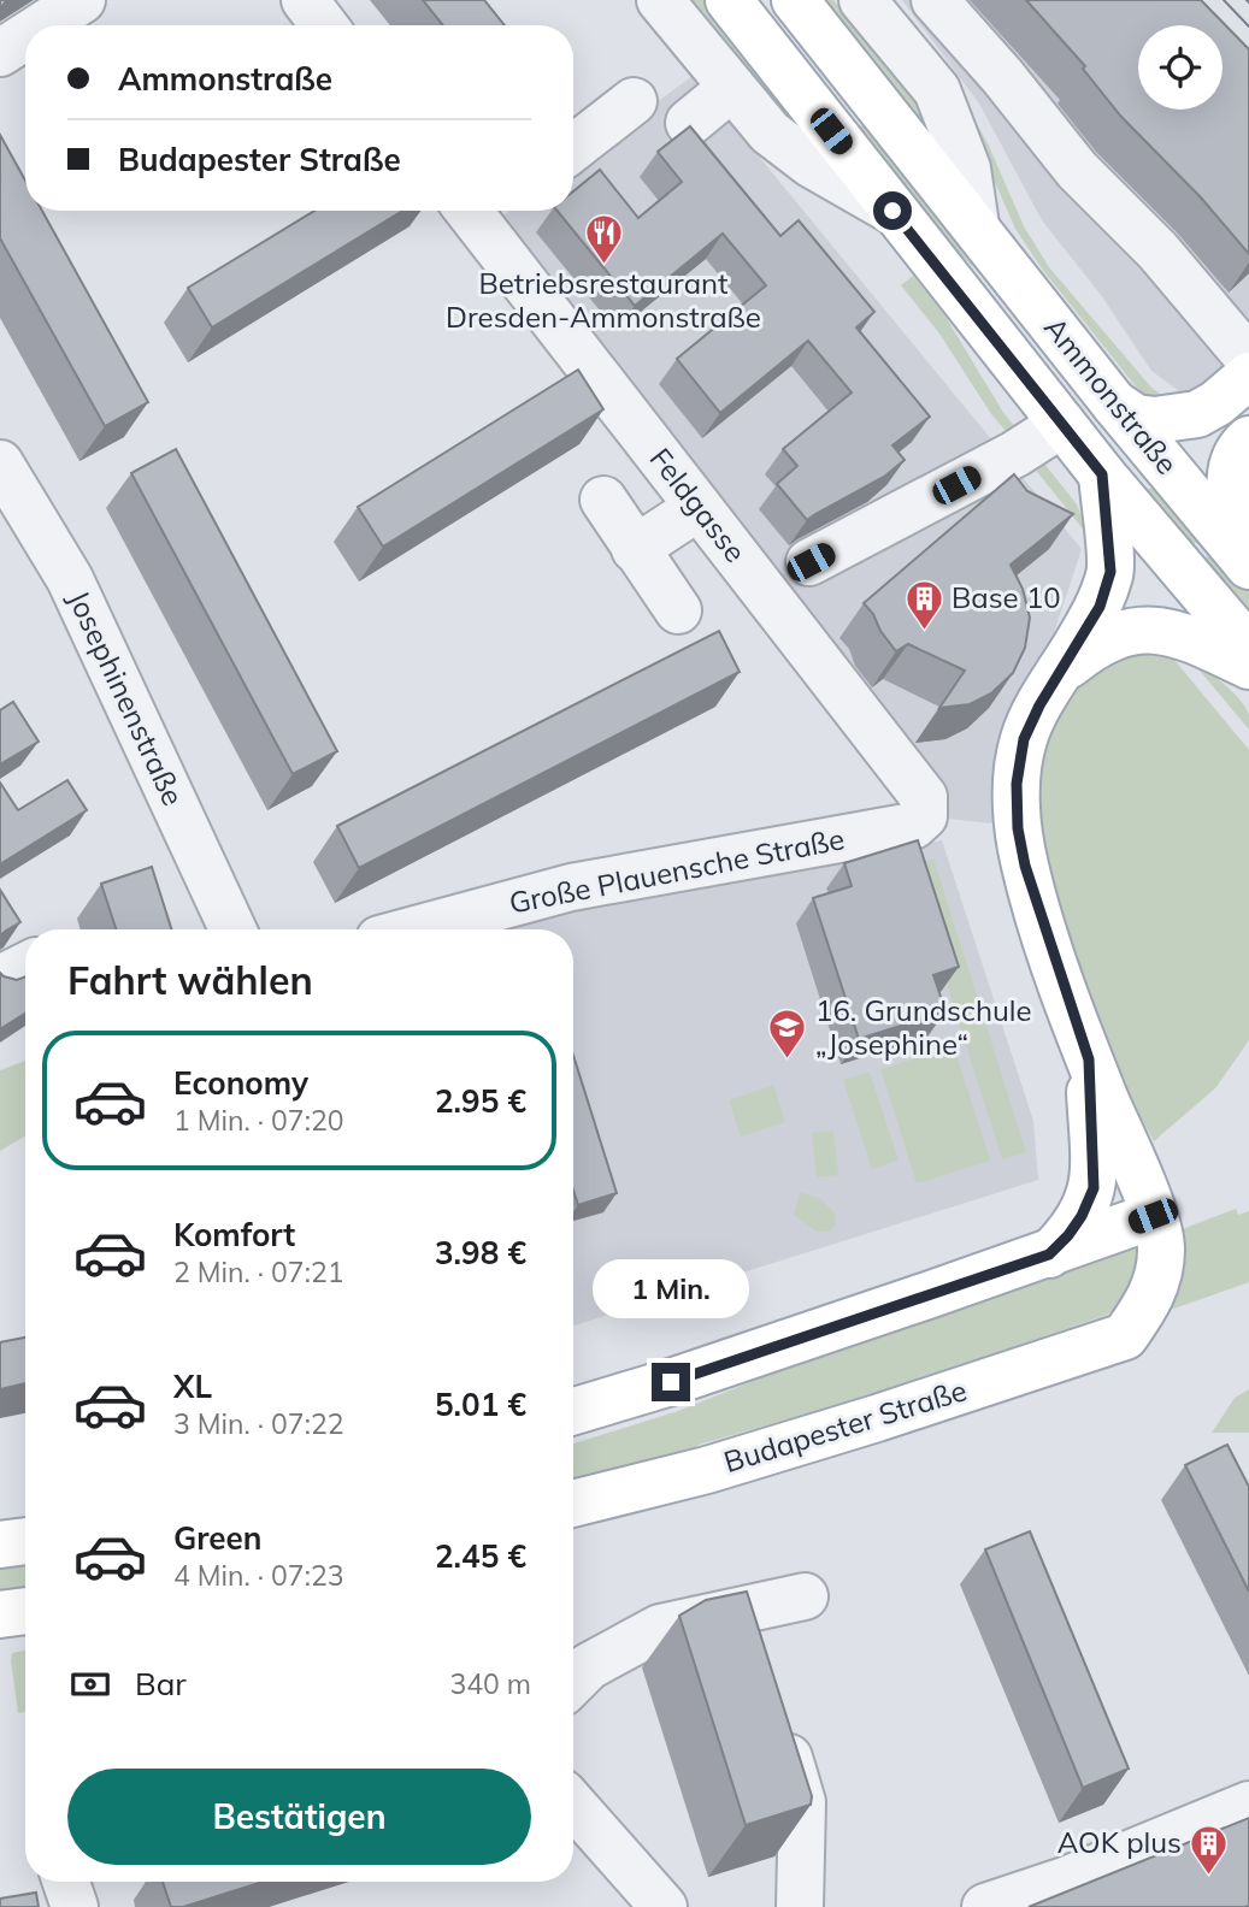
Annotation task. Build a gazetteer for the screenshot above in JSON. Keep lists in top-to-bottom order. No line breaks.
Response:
{"streets":{"main road":["Ammonstraße","Budapester Straße"],"street":["Feldgasse","Josephinenstraße","Große Plauensche Straße"]},"crossings":[["Feldgasse","Große Plauensche Straße"]],"places":{"restaurant":["Betriebsrestaurant Dresden-Ammonstraße"],"building":["Base 10","AOK plus"],"school or university":["16. Grundschule „Josephine“"]},"page":{"banner":["Ammonstraße","Budapester Straße"],"heading":"Fahrt wählen","list":[{"name":"Economy","note":"1 Min. · 07:20","value":"2.95 €"},{"name":"Komfort","note":"2 Min. · 07:21","value":"3.98 €"},{"name":"XL","note":"3 Min. · 07:22","value":"5.01 €"},{"name":"Green","note":"4 Min. · 07:23","value":"2.45 €"}],"bubble":"1 Min.","pay":["Bar","340 m"],"buttons":"Bestätigen"}}
